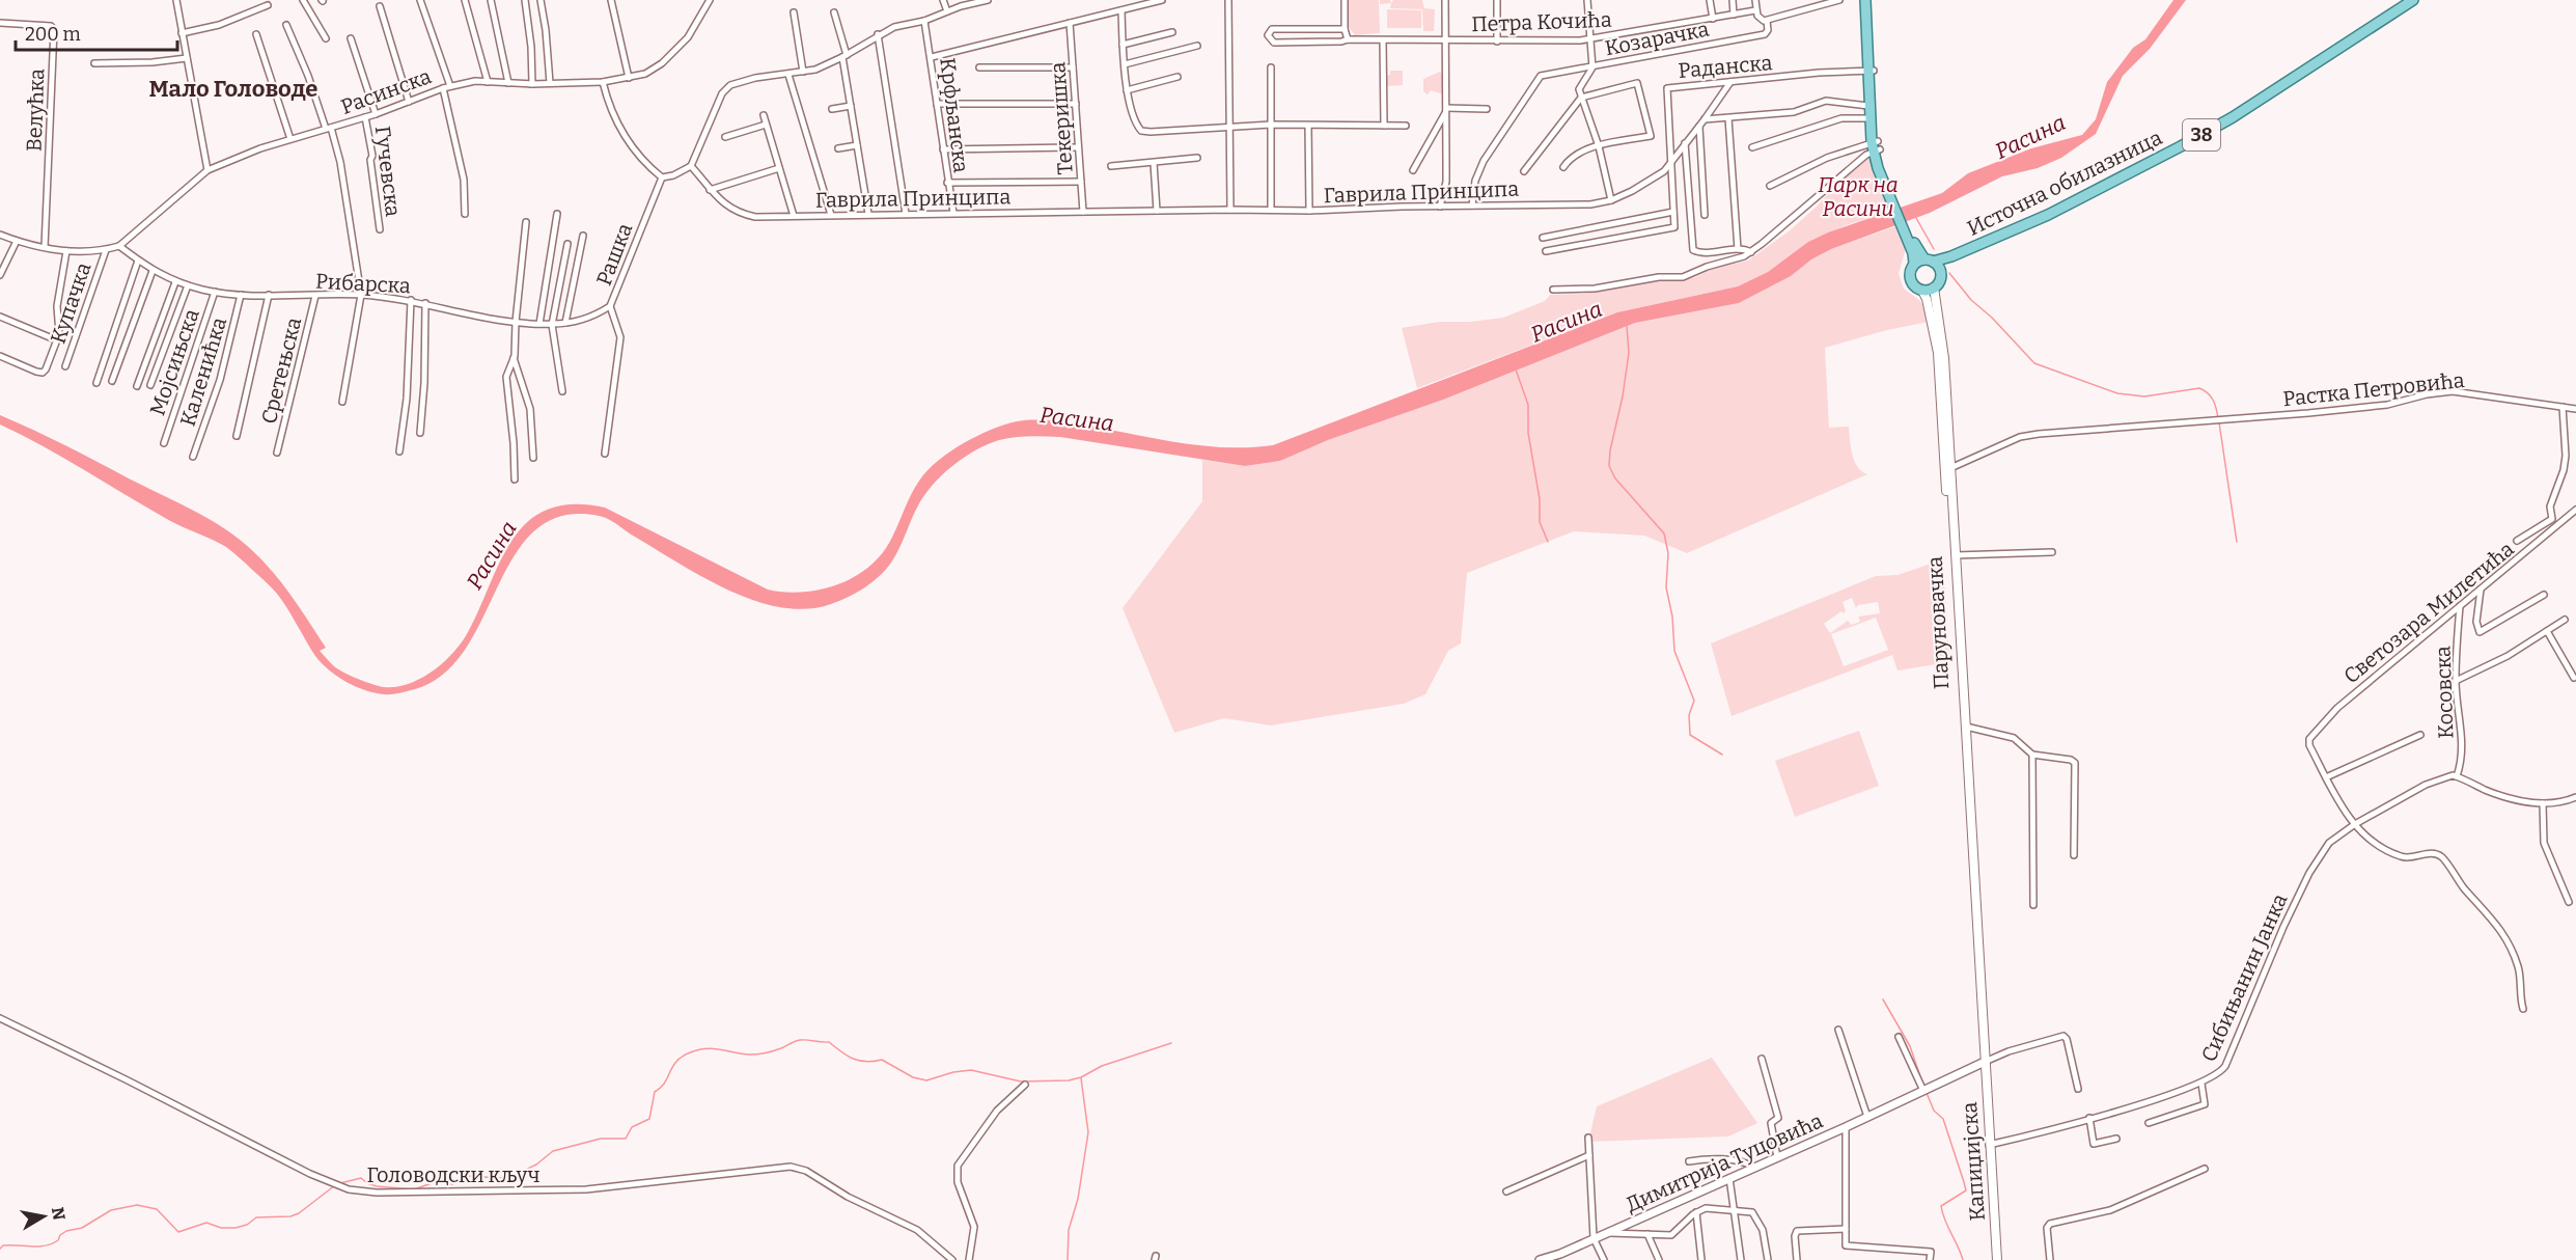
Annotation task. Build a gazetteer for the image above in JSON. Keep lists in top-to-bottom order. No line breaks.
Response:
{"streets":{"main road":["38","Источна обилазница","Паруновачка","Капиџијска"],"street":["Петра Кочића","Козарачка","Раданска","Расинска","Велућка","Крфљанска","Текеришка","Гучевска","Гаврила Принципа","Рашка","Рибарска","Купачка","Мојсињска","Сретењска","Каленићка","Растка Петровића","Светозара Милетића","Косовска","Сибињанин Јанка","Димитрија Туцовића","Головодски кључ"]},"crossings":[["Козарачка","Гаврила Принципа"],["Раданска","Гаврила Принципа"],["Расинска","Велућка"],["Расинска","Гучевска"],["Расинска","Рибарска"],["Расинска","Купачка"],["Крфљанска","Гаврила Принципа"],["Текеришка","Гаврила Принципа"],["38","Источна обилазница"],["38","Паруновачка"],["Источна обилазница","Паруновачка"],["Рашка","Рибарска"],["Рибарска","Мојсињска"],["Рибарска","Сретењска"],["Рибарска","Каленићка"],["Растка Петровића","Паруновачка"],["Светозара Милетића","Косовска"],["Паруновачка","Капиџијска"],["Паруновачка","Димитрија Туцовића"],["Косовска","Сибињанин Јанка"],["Сибињанин Јанка","Капиџијска"],["Капиџијска","Димитрија Туцовића"]],"districts":["Мало Головоде"],"water":["Расина"],"parks":["Парк на Расини"],"scale_bar":"200 m","north":"right"}
